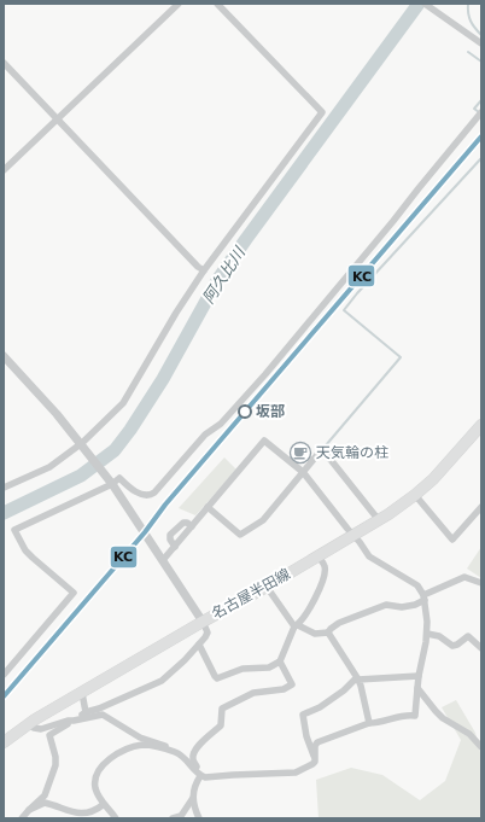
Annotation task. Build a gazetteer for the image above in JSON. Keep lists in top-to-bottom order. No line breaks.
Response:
{"streets":{"main road":["名古屋半田線"]},"water":["阿久比川"],"places":{"other":["坂部"],"cafe":["天気輪の柱"]},"lines":["transit line KC"]}
